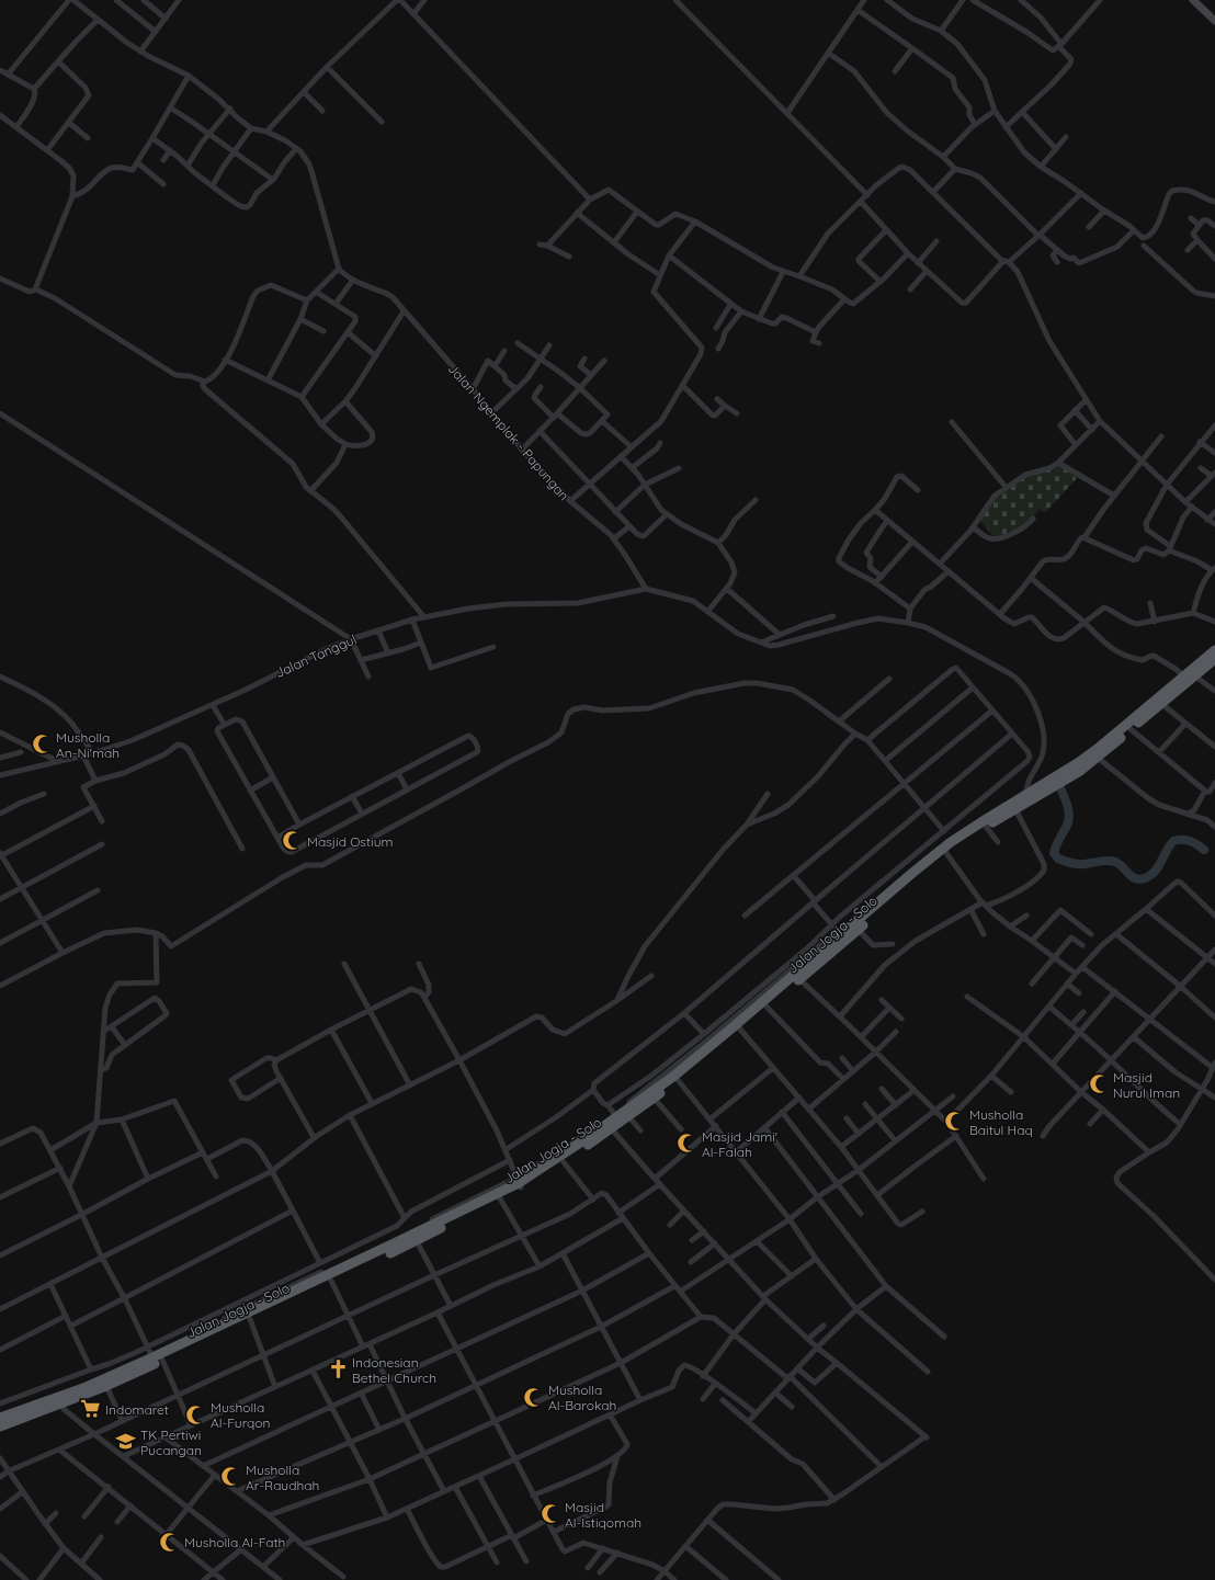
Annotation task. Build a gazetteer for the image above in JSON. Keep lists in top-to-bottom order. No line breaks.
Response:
{"streets":{"highway":["Jalan Jogja - Solo"],"street":["Jalan Ngemplak - Papungan","Jalan Tanggul"]},"crossings":[["Jalan Ngemplak - Papungan","Jalan Tanggul"]],"places":{"mosque":["Musholla An-Ni'mah","Masjid Ostium","Masjid Nurul Iman","Musholla Baitul Haq","Masjid Jami' Al-Falah","Musholla Al-Barokah","Musholla Al-Furqon","Musholla Ar-Raudhah","Masjid Al-Istiqomah","Musholla Al-Fath"],"church":["Indonesian Bethel Church"],"supermarket":["Indomaret"],"school or university":["TK Pertiwi Pucangan"]}}
